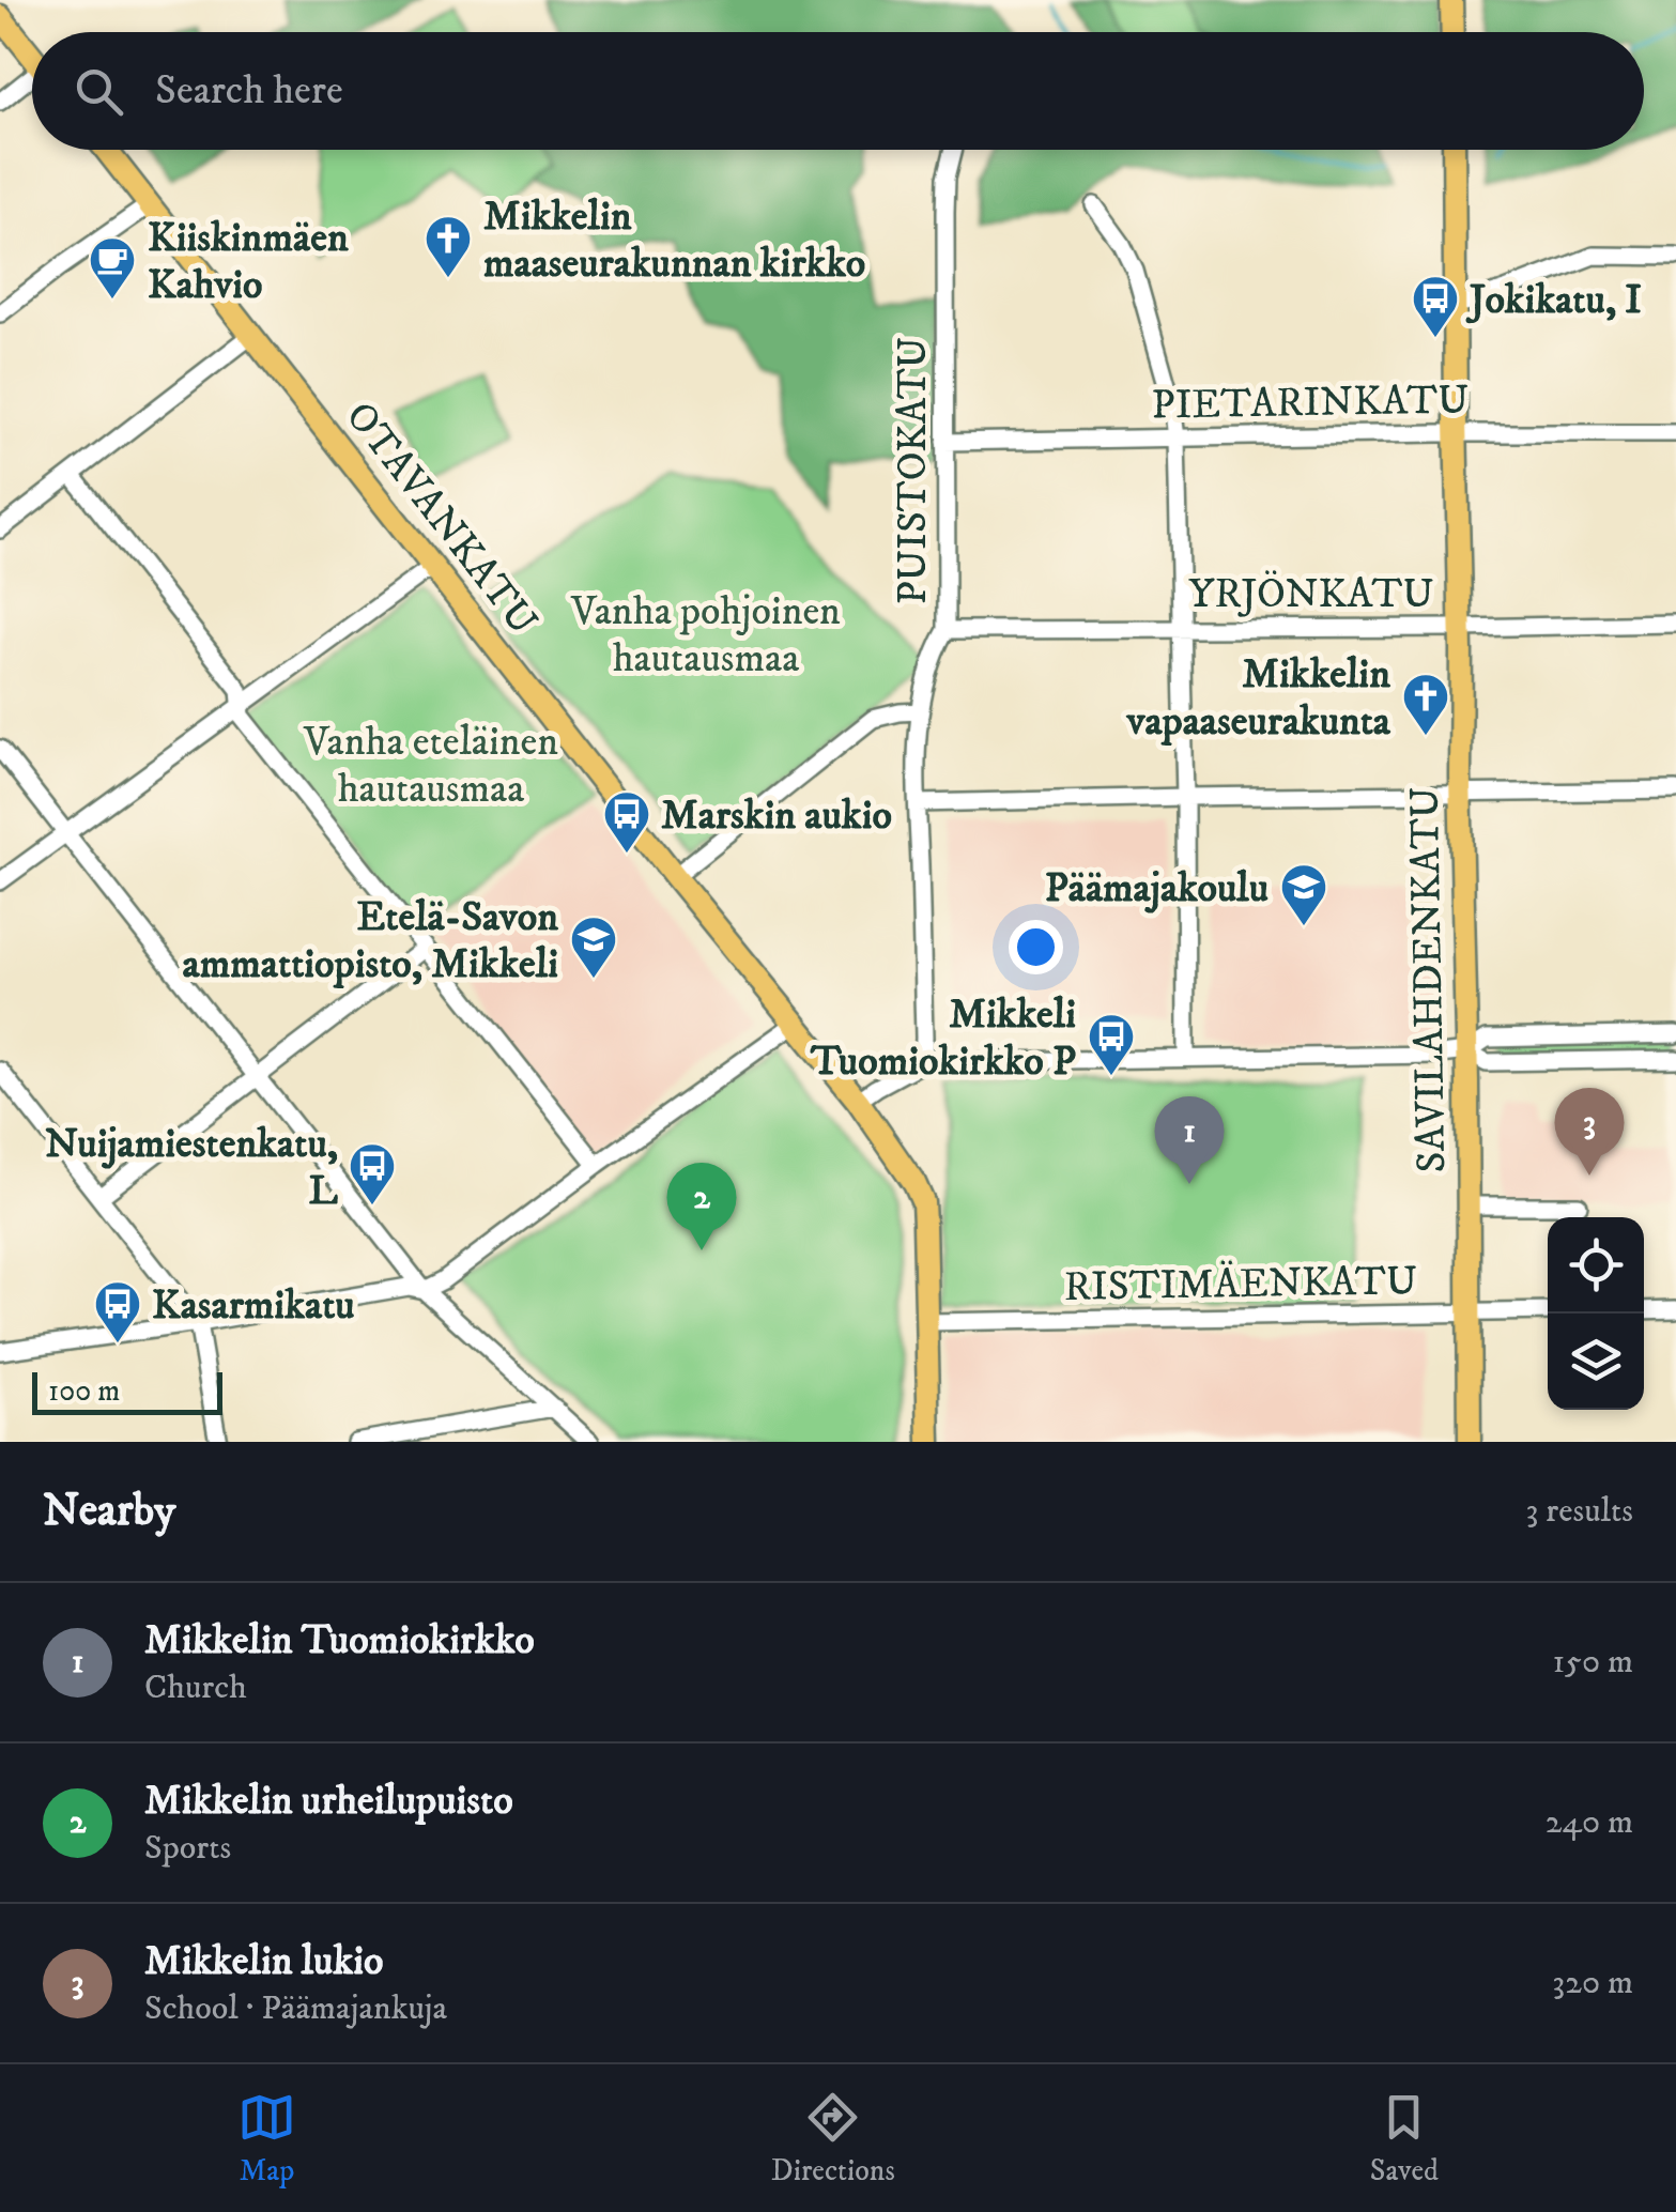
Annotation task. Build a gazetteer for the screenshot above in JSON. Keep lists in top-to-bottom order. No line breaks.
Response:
{"streets":{"main road":["OTAVANKATU","SAVILAHDENKATU"],"street":["PIETARINKATU","PUISTOKATU","YRJÖNKATU","RISTIMÄENKATU"]},"crossings":[["PIETARINKATU","PUISTOKATU"],["PIETARINKATU","SAVILAHDENKATU"],["PUISTOKATU","YRJÖNKATU"],["OTAVANKATU","RISTIMÄENKATU"],["YRJÖNKATU","SAVILAHDENKATU"],["SAVILAHDENKATU","RISTIMÄENKATU"]],"parks":["Vanha pohjoinen hautausmaa","Vanha eteläinen hautausmaa"],"places":{"church":["Mikkelin maaseurakunnan kirkko","Mikkelin vapaaseurakunta"],"cafe":["Kiiskinmäen Kahvio"],"bus stop":["Jokikatu, I","Marskin aukio","Mikkeli Tuomiokirkko P","Nuijamiestenkatu, L","Kasarmikatu"],"school or university":["Päämajakoulu","Etelä-Savon ammattiopisto, Mikkeli"]},"scale_bar":"100 m","page":{"search":"Search here","pins":["3","1","2"],"scale":"100 m","heading":["Nearby","3 results"],"list":[{"mark":"1","name":"Mikkelin Tuomiokirkko","note":"Church","value":"150 m"},{"mark":"2","name":"Mikkelin urheilupuisto","note":"Sports","value":"240 m"},{"mark":"3","name":"Mikkelin lukio","note":"School · Päämajankuja","value":"320 m"}],"nav":["Map","Directions","Saved"]}}
